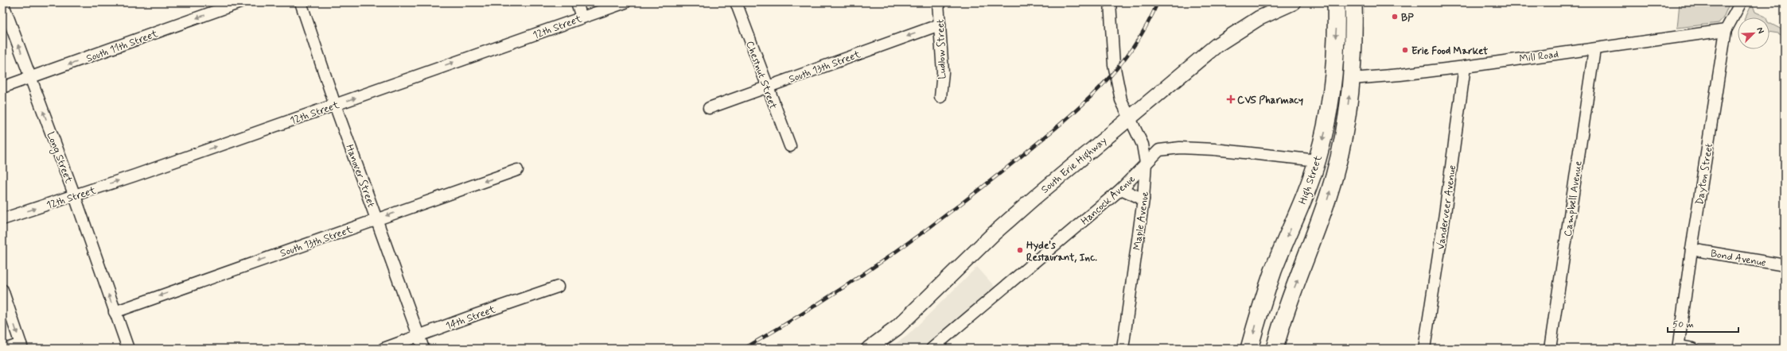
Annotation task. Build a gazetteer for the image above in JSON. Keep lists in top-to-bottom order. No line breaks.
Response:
{"streets":{"highway":["High Street"],"main road":["South Erie Highway"],"street":["12th Street","South 11th Street","Ludlow Street","Mill Road","South 13th Street","Chestnut Street","Long Street","Dayton Street","Hanover Street","Campbell Avenue","Hancock Avenue","Vanderveer Avenue","Maple Avenue","Bond Avenue","14th Street"]},"crossings":[["12th Street","Long Street"],["12th Street","Hanover Street"],["South 11th Street","Long Street"],["Ludlow Street","South 13th Street"],["Mill Road","Dayton Street"],["Mill Road","High Street"],["Mill Road","Campbell Avenue"],["Mill Road","Vanderveer Avenue"],["South 13th Street","Chestnut Street"],["South 13th Street","Long Street"],["South 13th Street","Hanover Street"],["South Erie Highway","Maple Avenue"],["Dayton Street","Bond Avenue"],["Hanover Street","14th Street"],["High Street","Hancock Avenue"],["Hancock Avenue","Maple Avenue"]],"one_way":["12th Street","South 11th Street","South 13th Street","Long Street"],"places":{"other":["BP","Erie Food Market","Hyde's Restaurant, Inc."],"health":["CVS Pharmacy"]},"scale_bar":"50 m","north":"top right"}
